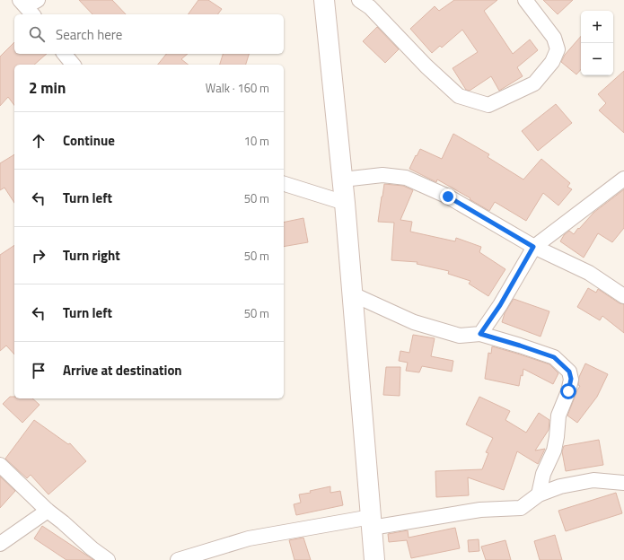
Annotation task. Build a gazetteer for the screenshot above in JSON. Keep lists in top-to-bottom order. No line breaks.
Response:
{"page":{"map_buttons":["+","−"],"search":"Search here","heading":["2 min","Walk · 160 m"],"list":[["Continue","10 m"],["Turn left","50 m"],["Turn right","50 m"],["Turn left","50 m"],"Arrive at destination"]}}
